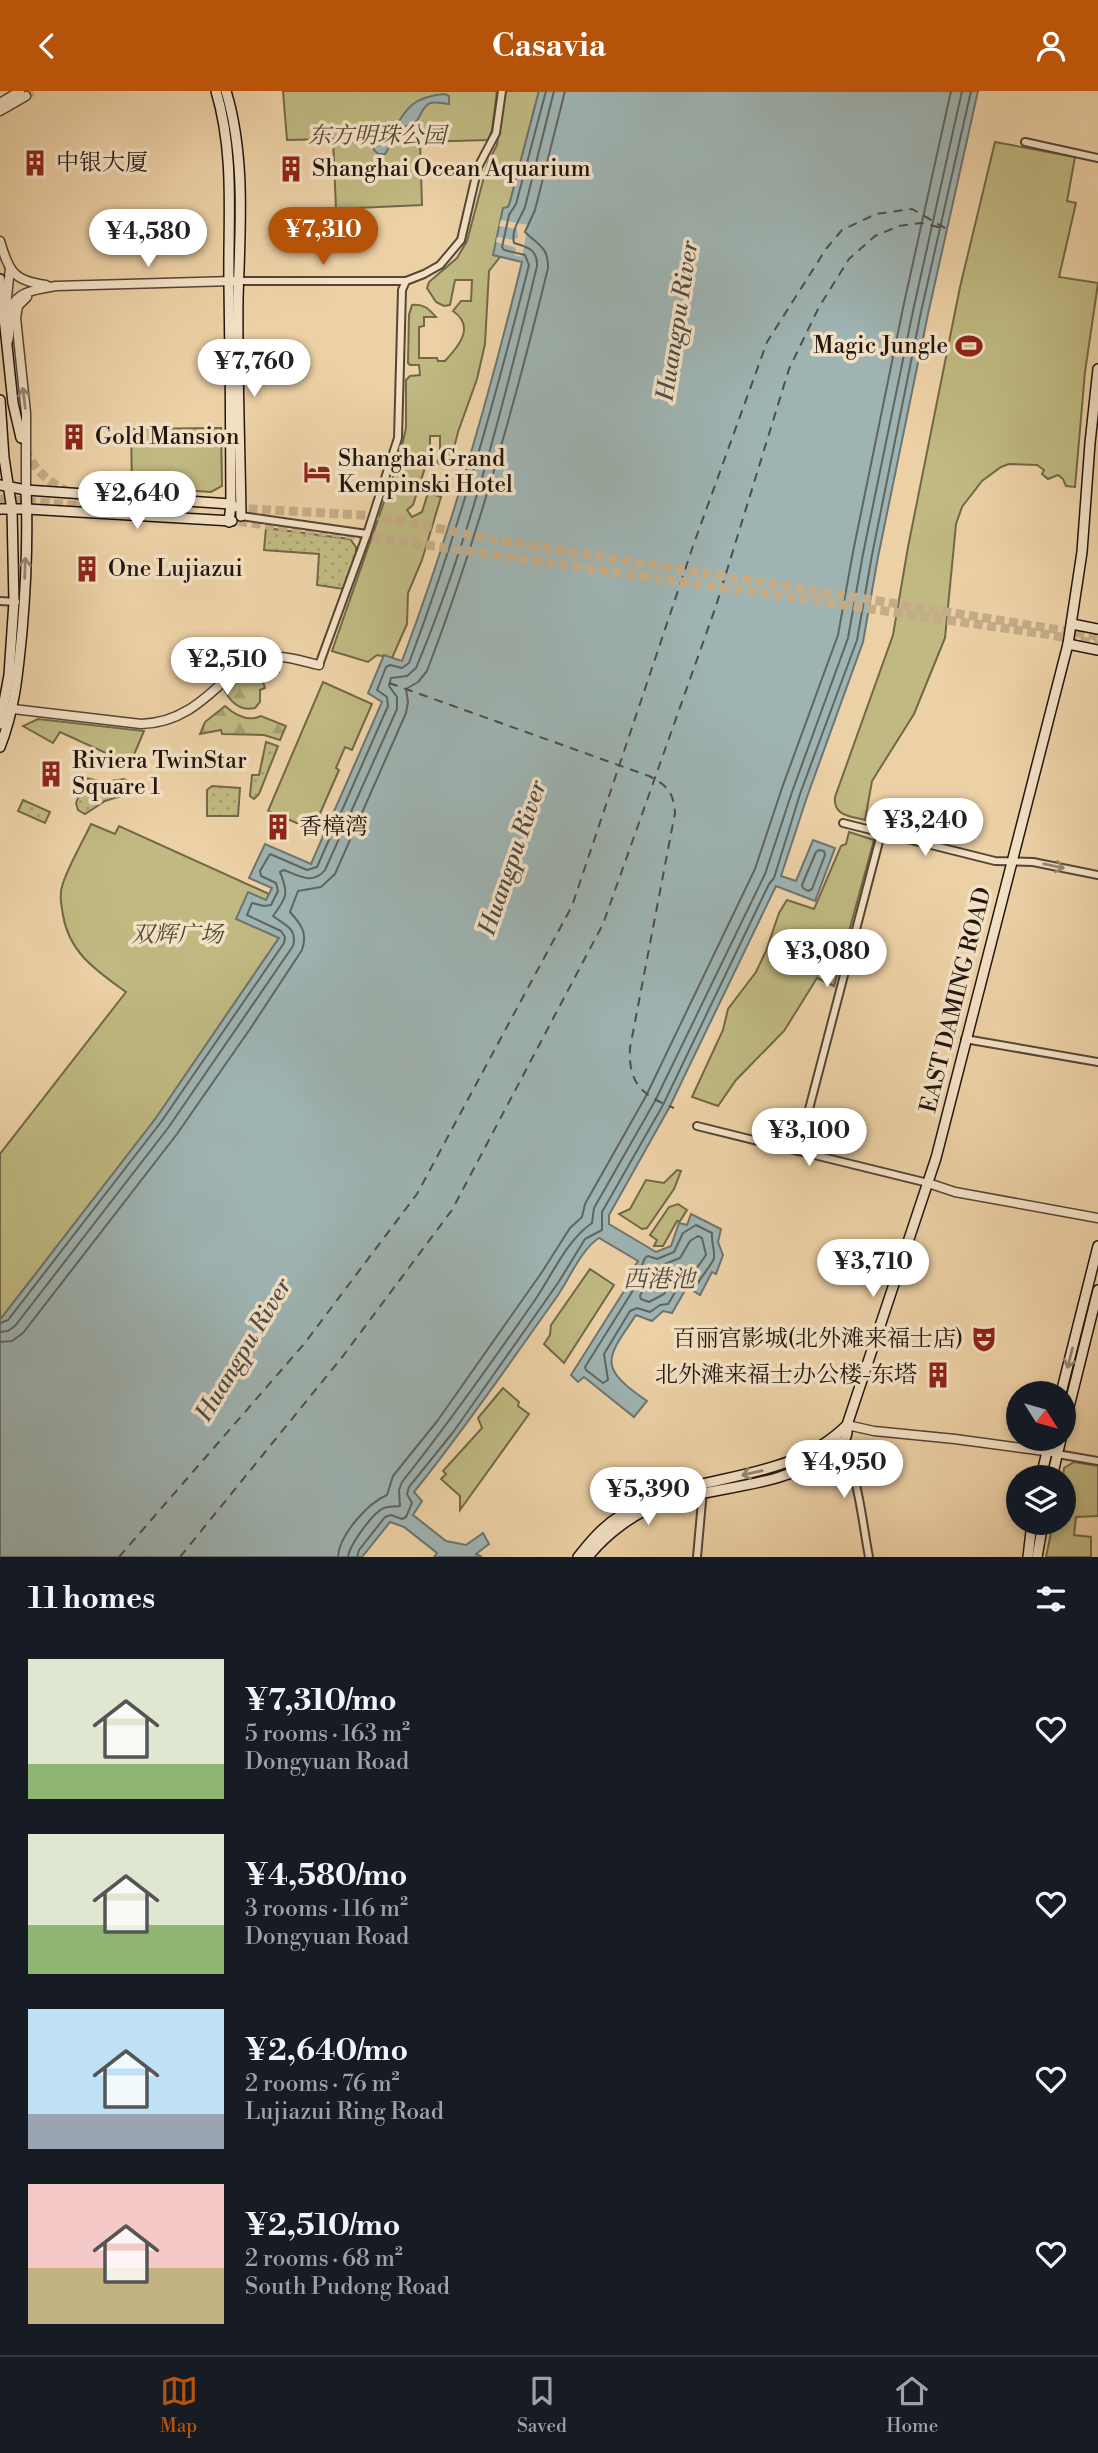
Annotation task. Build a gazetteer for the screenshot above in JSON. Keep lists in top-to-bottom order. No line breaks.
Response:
{"streets":{"main road":["EAST DAMING ROAD"]},"water":["Huangpu River","西港池"],"parks":["东方明珠公园","双辉广场"],"places":{"building":["中银大厦","Shanghai Ocean Aquarium","Gold Mansion","One Lujiazui","Riviera TwinStar Square 1","香樟湾","北外滩来福士办公楼-东塔"],"sports":["Magic Jungle"],"hotel":["Shanghai Grand Kempinski Hotel"],"theatre":["百丽宫影城(北外滩来福士店)"]},"north":"bottom right","page":{"header":"Casavia","price":["¥7,310","¥4,580","¥7,760","¥2,640","¥2,510","¥3,240","¥3,080","¥3,100","¥3,710","¥4,950","¥5,390"],"heading":"11 homes","list":[{"name":"¥7,310/mo","note":"5 rooms · 163 m² · Dongyuan Road"},{"name":"¥4,580/mo","note":"3 rooms · 116 m² · Dongyuan Road"},{"name":"¥2,640/mo","note":"2 rooms · 76 m² · Lujiazui Ring Road"},{"name":"¥2,510/mo","note":"2 rooms · 68 m² · South Pudong Road"}],"tabs":["Map","Saved","Home"]}}
